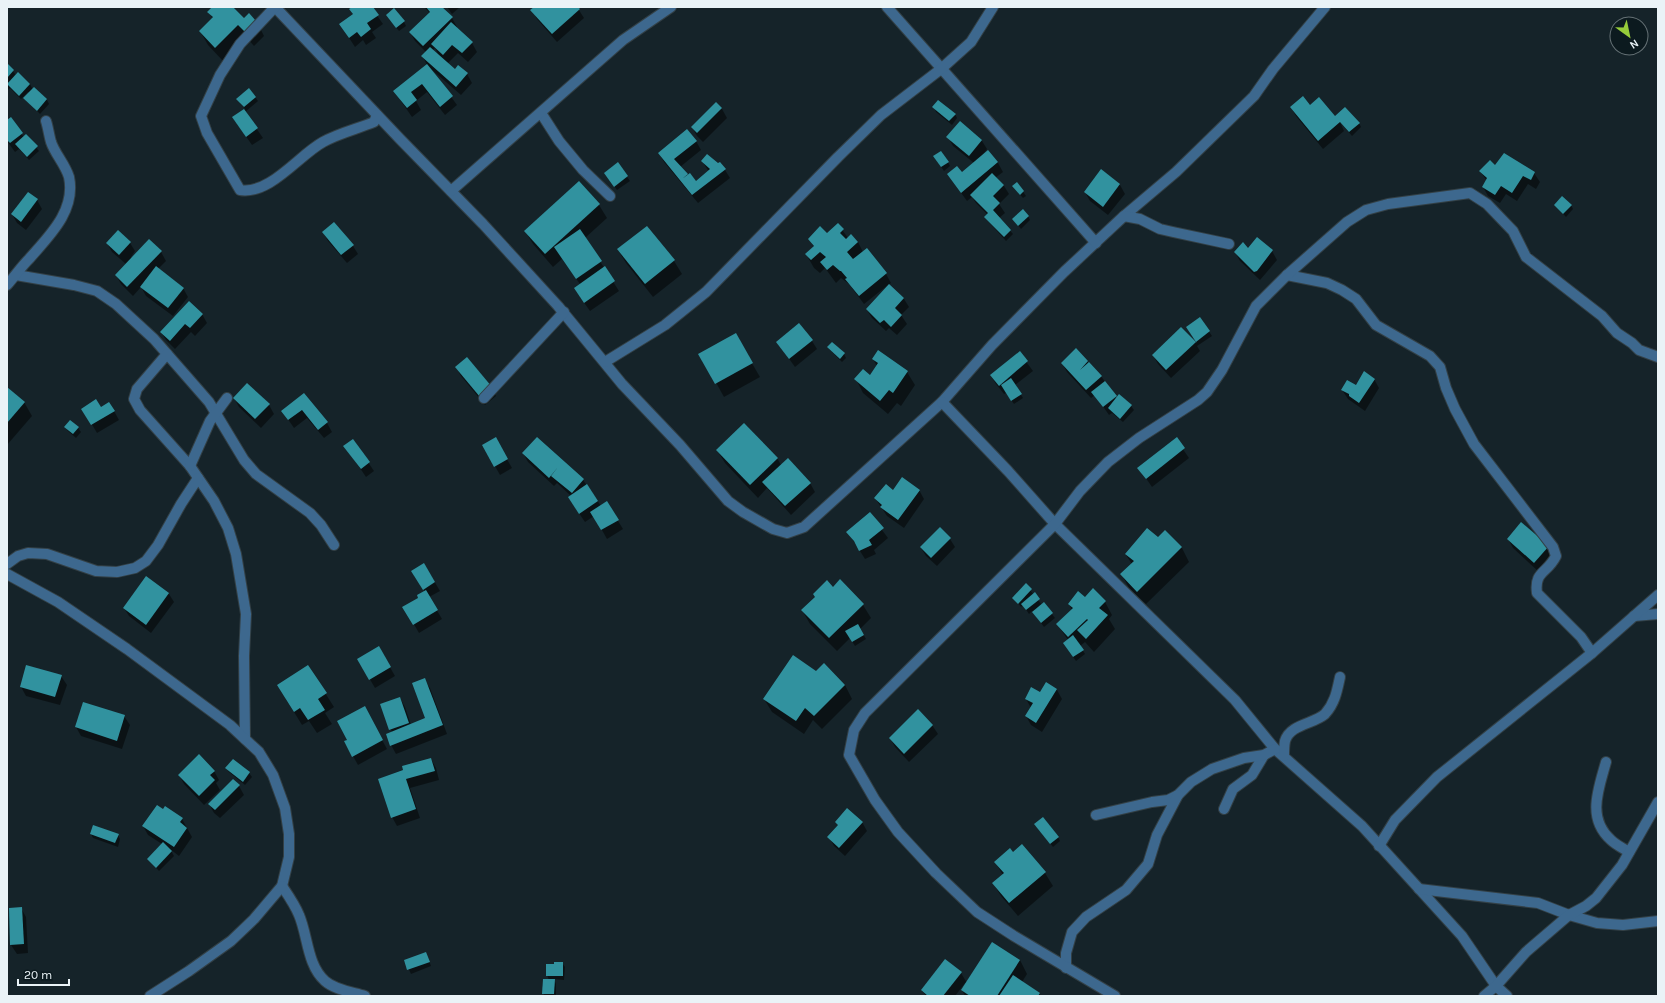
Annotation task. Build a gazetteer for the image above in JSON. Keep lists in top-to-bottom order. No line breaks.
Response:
{"scale_bar":"20 m","north":"bottom right"}
